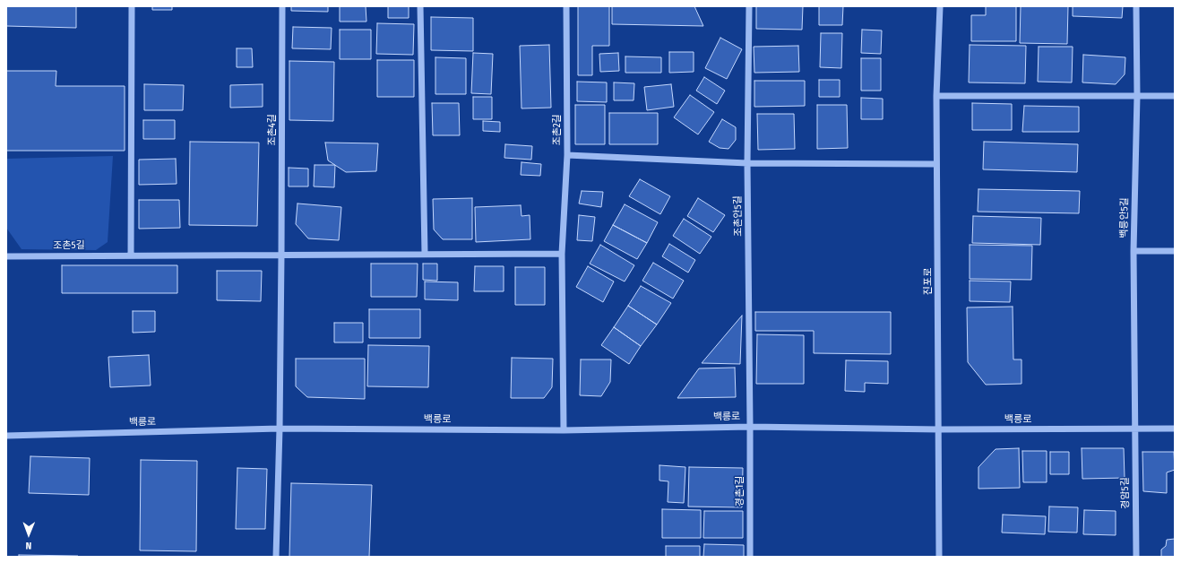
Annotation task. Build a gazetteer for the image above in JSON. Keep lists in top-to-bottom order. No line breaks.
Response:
{"streets":{"street":["조촌4길","조촌2길","조촌안5길","백릉안5길","조촌5길","진포로","백릉로","경촌1길","경암5길"]},"crossings":[["조촌4길","백릉로"],["조촌2길","백릉로"],["조촌안5길","백릉로"],["조촌안5길","경촌1길"],["백릉안5길","백릉로"],["백릉안5길","경암5길"],["진포로","백릉로"],["백릉로","경촌1길"],["백릉로","경암5길"]],"north":"bottom"}
